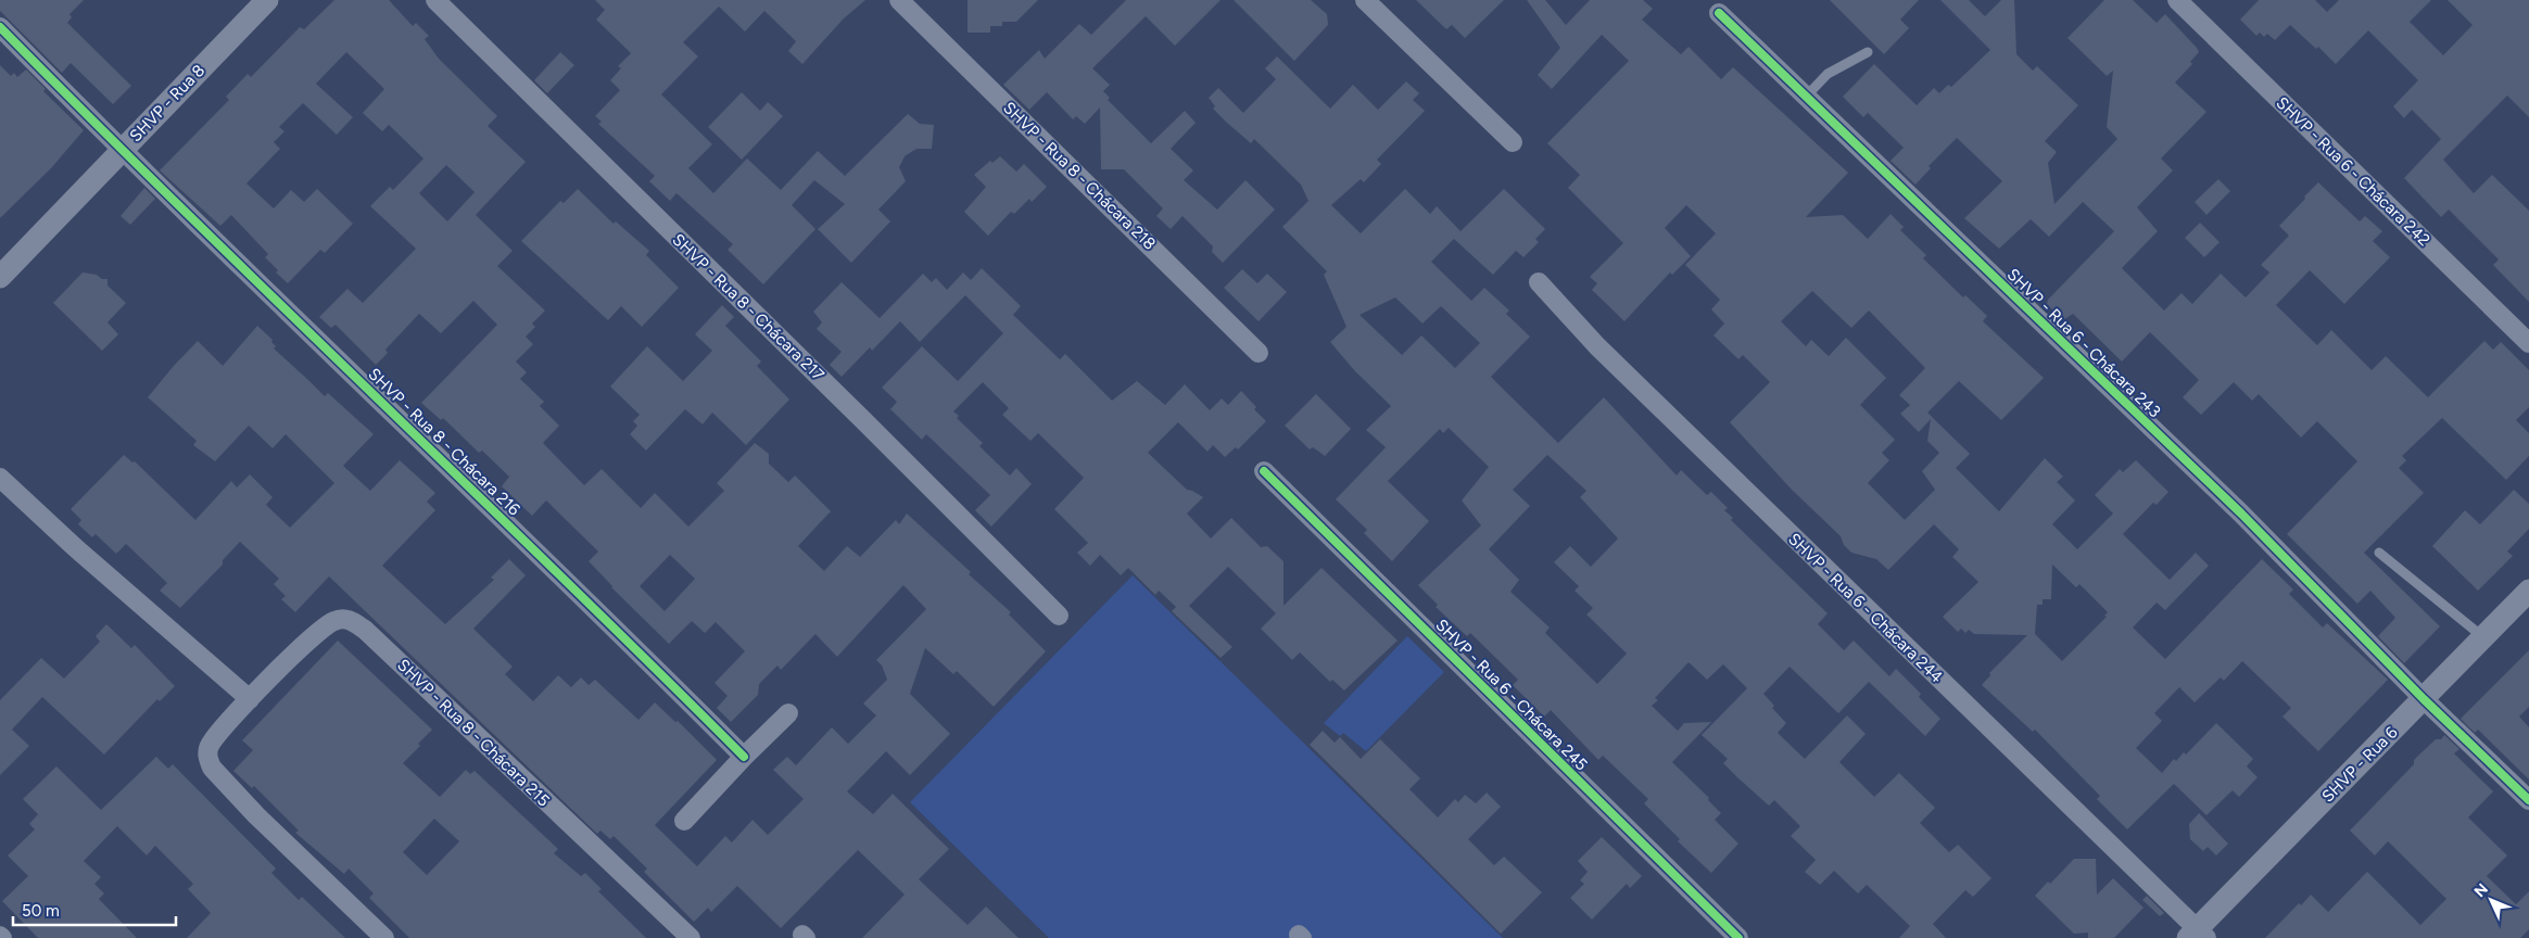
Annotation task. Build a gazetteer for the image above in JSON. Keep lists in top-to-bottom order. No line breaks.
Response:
{"streets":{"street":["SHVP - Rua 8","SHVP - Rua 6 - Chácara 242","SHVP - Rua 8 - Chácara 218","SHVP - Rua 8 - Chácara 217","SHVP - Rua 6 - Chácara 243","SHVP - Rua 8 - Chácara 216","SHVP - Rua 6 - Chácara 244","SHVP - Rua 6 - Chácara 245","SHVP - Rua 8 - Chácara 215","SHVP - Rua 6"]},"crossings":[["SHVP - Rua 8","SHVP - Rua 8 - Chácara 216"],["SHVP - Rua 6 - Chácara 243","SHVP - Rua 6"],["SHVP - Rua 6 - Chácara 244","SHVP - Rua 6"]],"scale_bar":"50 m","north":"top left"}
